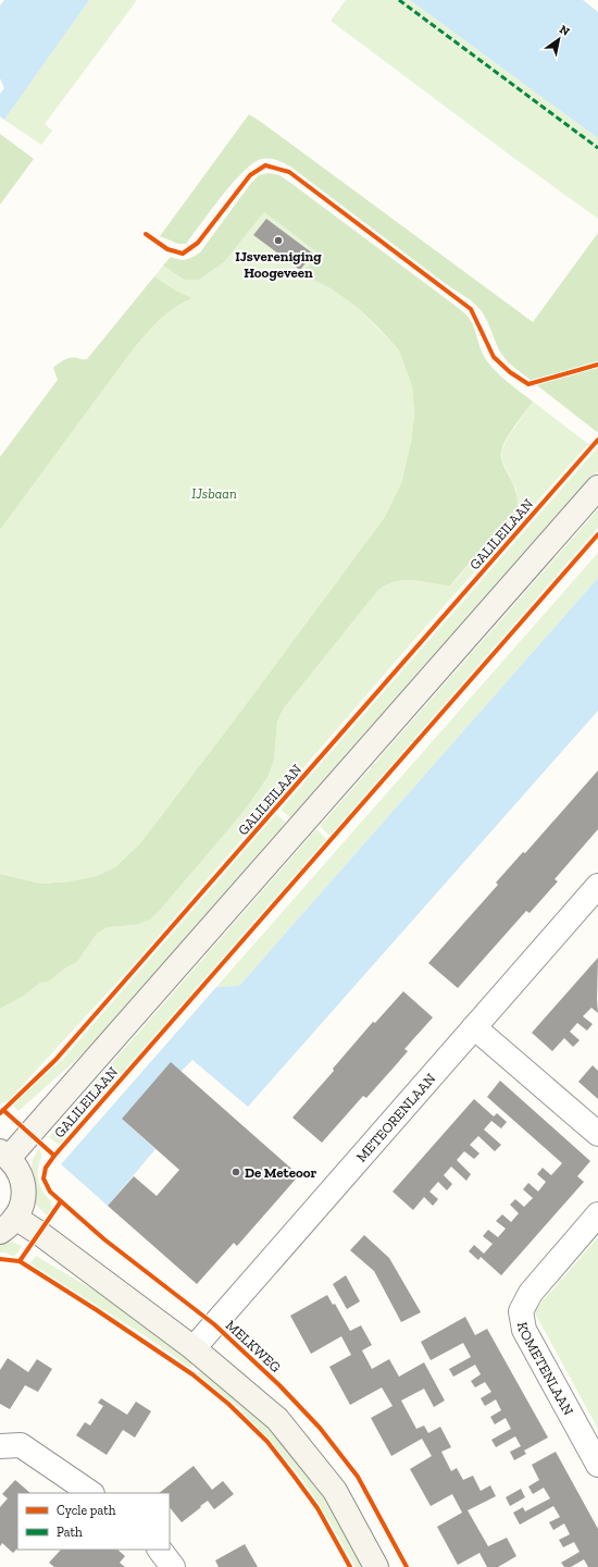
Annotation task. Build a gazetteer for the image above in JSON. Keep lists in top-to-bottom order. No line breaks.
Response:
{"streets":{"main road":["GALILEILAAN"],"street":["METEORENLAAN","KOMETENLAAN"],"cycle path":["MELKWEG"]},"parks":["IJsbaan"],"places":["IJsvereniging Hoogeveen","De Meteoor"],"legend":["Cycle path","Path"],"north":"top right"}
